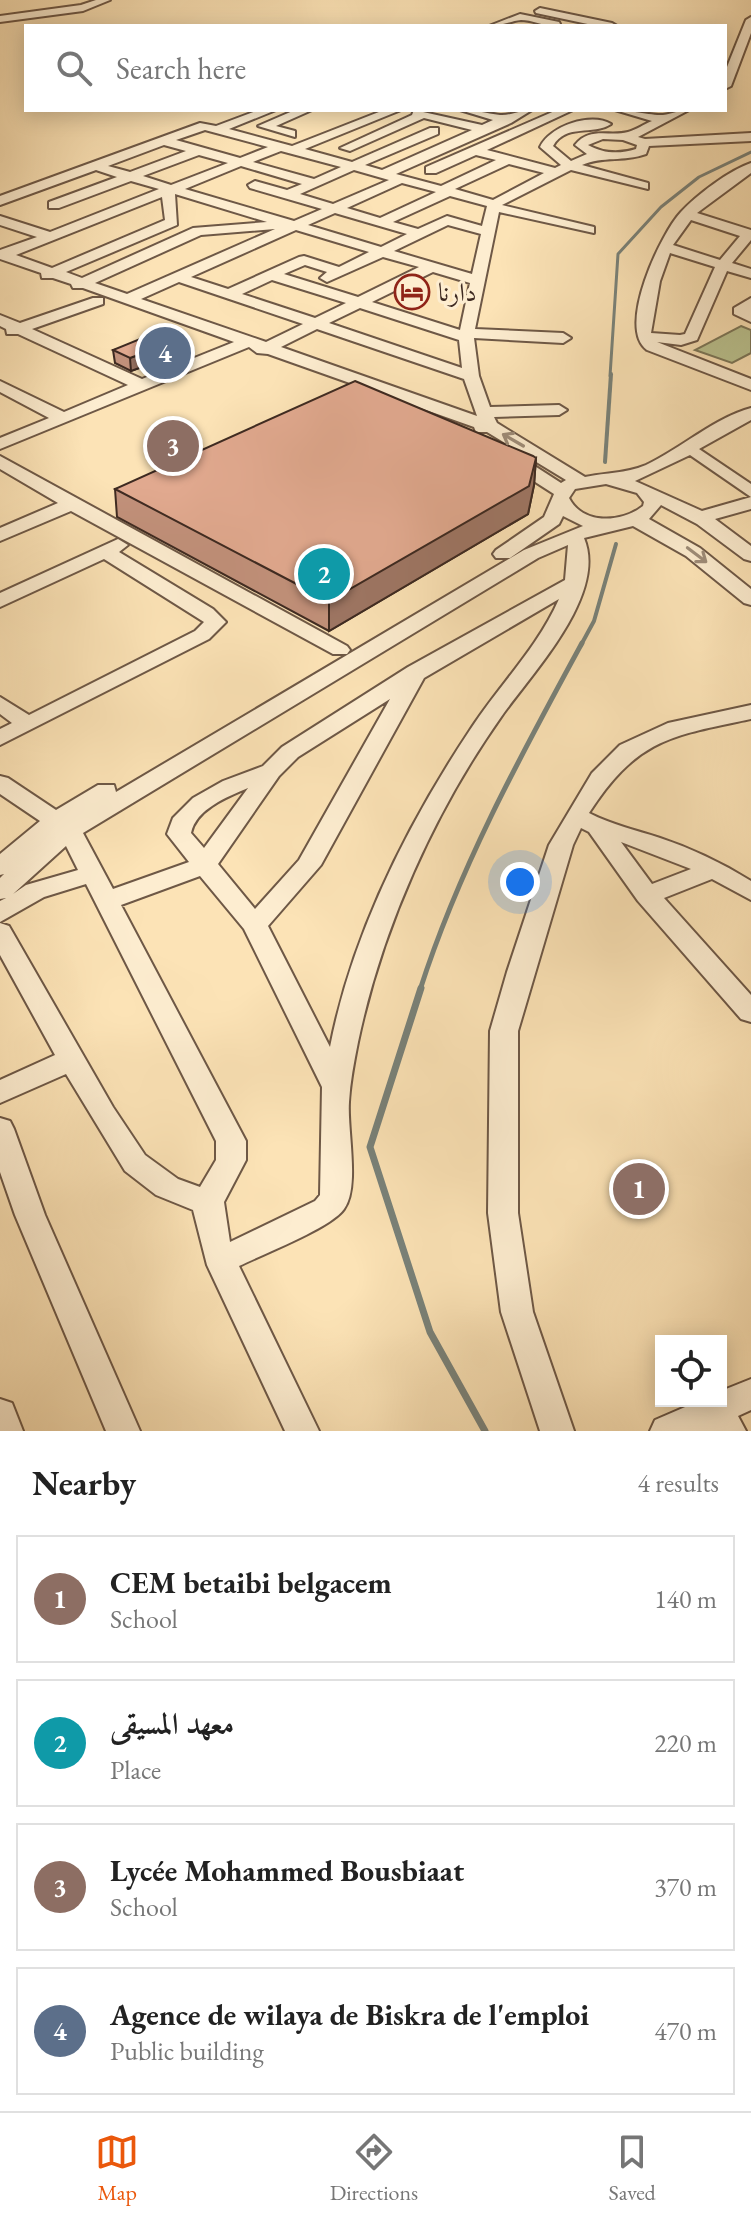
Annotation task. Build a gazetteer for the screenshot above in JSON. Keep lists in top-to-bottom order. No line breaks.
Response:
{"places":{"hotel":["دارنا"]},"page":{"search":"Search here","pins":["4","3","2","1"],"heading":["Nearby","4 results"],"list":[{"mark":"1","name":"CEM betaibi belgacem","note":"School","value":"140 m"},{"mark":"2","name":"معهد المسيقى","note":"Place","value":"220 m"},{"mark":"3","name":"Lycée Mohammed Bousbiaat","note":"School","value":"370 m"},{"mark":"4","name":"Agence de wilaya de Biskra de l'emploi","note":"Public building","value":"470 m"}],"nav":["Map","Directions","Saved"]}}
